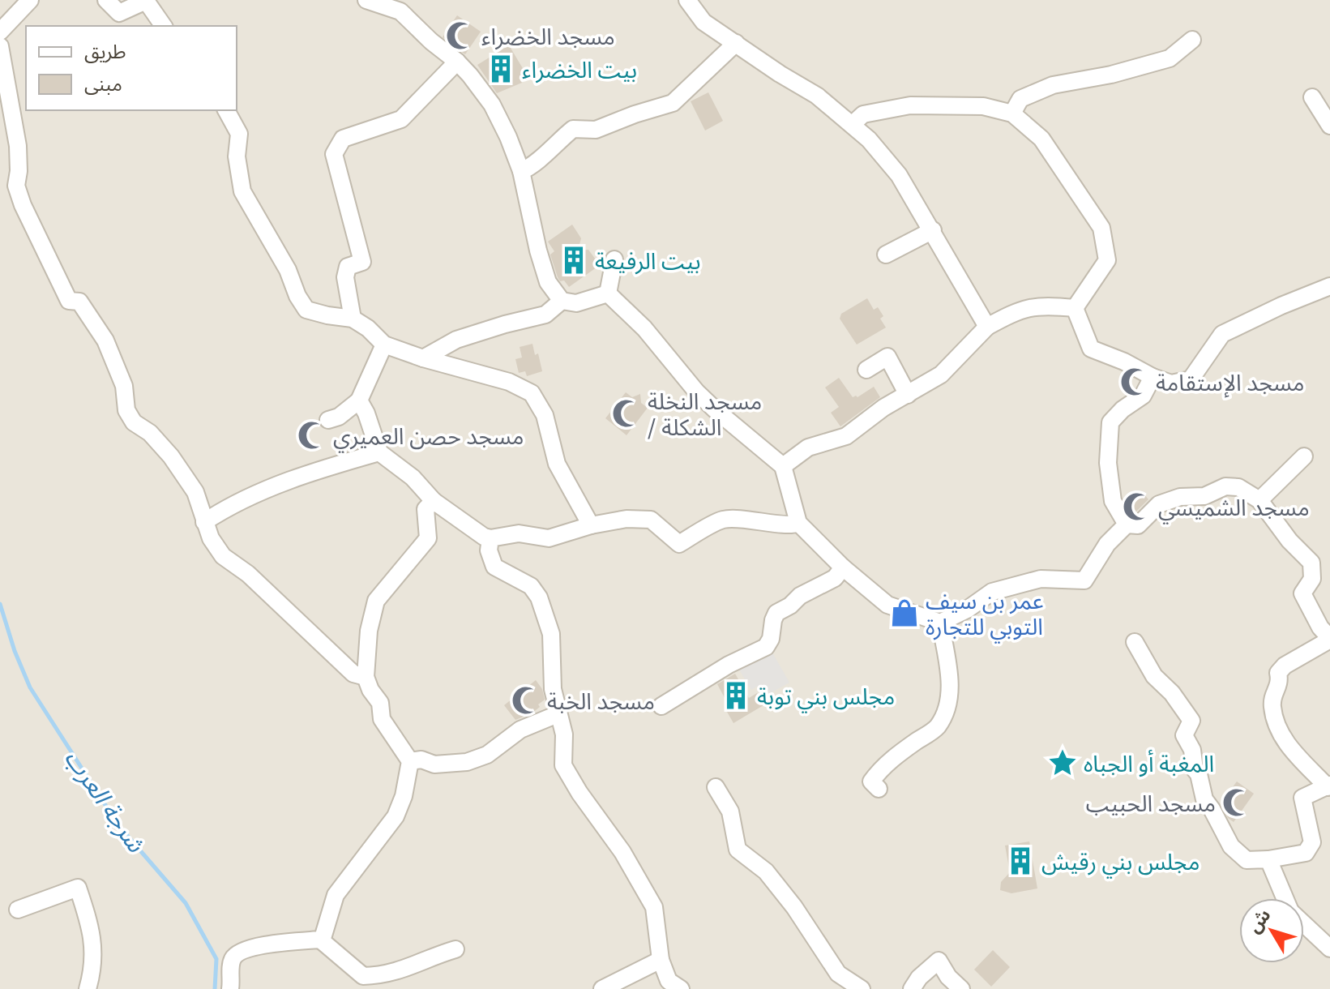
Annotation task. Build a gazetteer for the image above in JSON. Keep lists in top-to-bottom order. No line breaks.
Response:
{"water":["شرجة العرب"],"places":{"mosque":["مسجد الخضراء","مسجد الإستقامة","مسجد النخلة / الشكلة","مسجد حصن العميري","مسجد الشميسي","مسجد الخبة","مسجد الحبيب"],"building":["بيت الخضراء","بيت الرفيعة","مجلس بني توبة","مجلس بني رقيش"],"shop":["عمر بن سيف التوبي للتجارة"],"place":["المغبة أو الجباه"]},"legend":["طريق","مبنى"],"north":"top left"}
